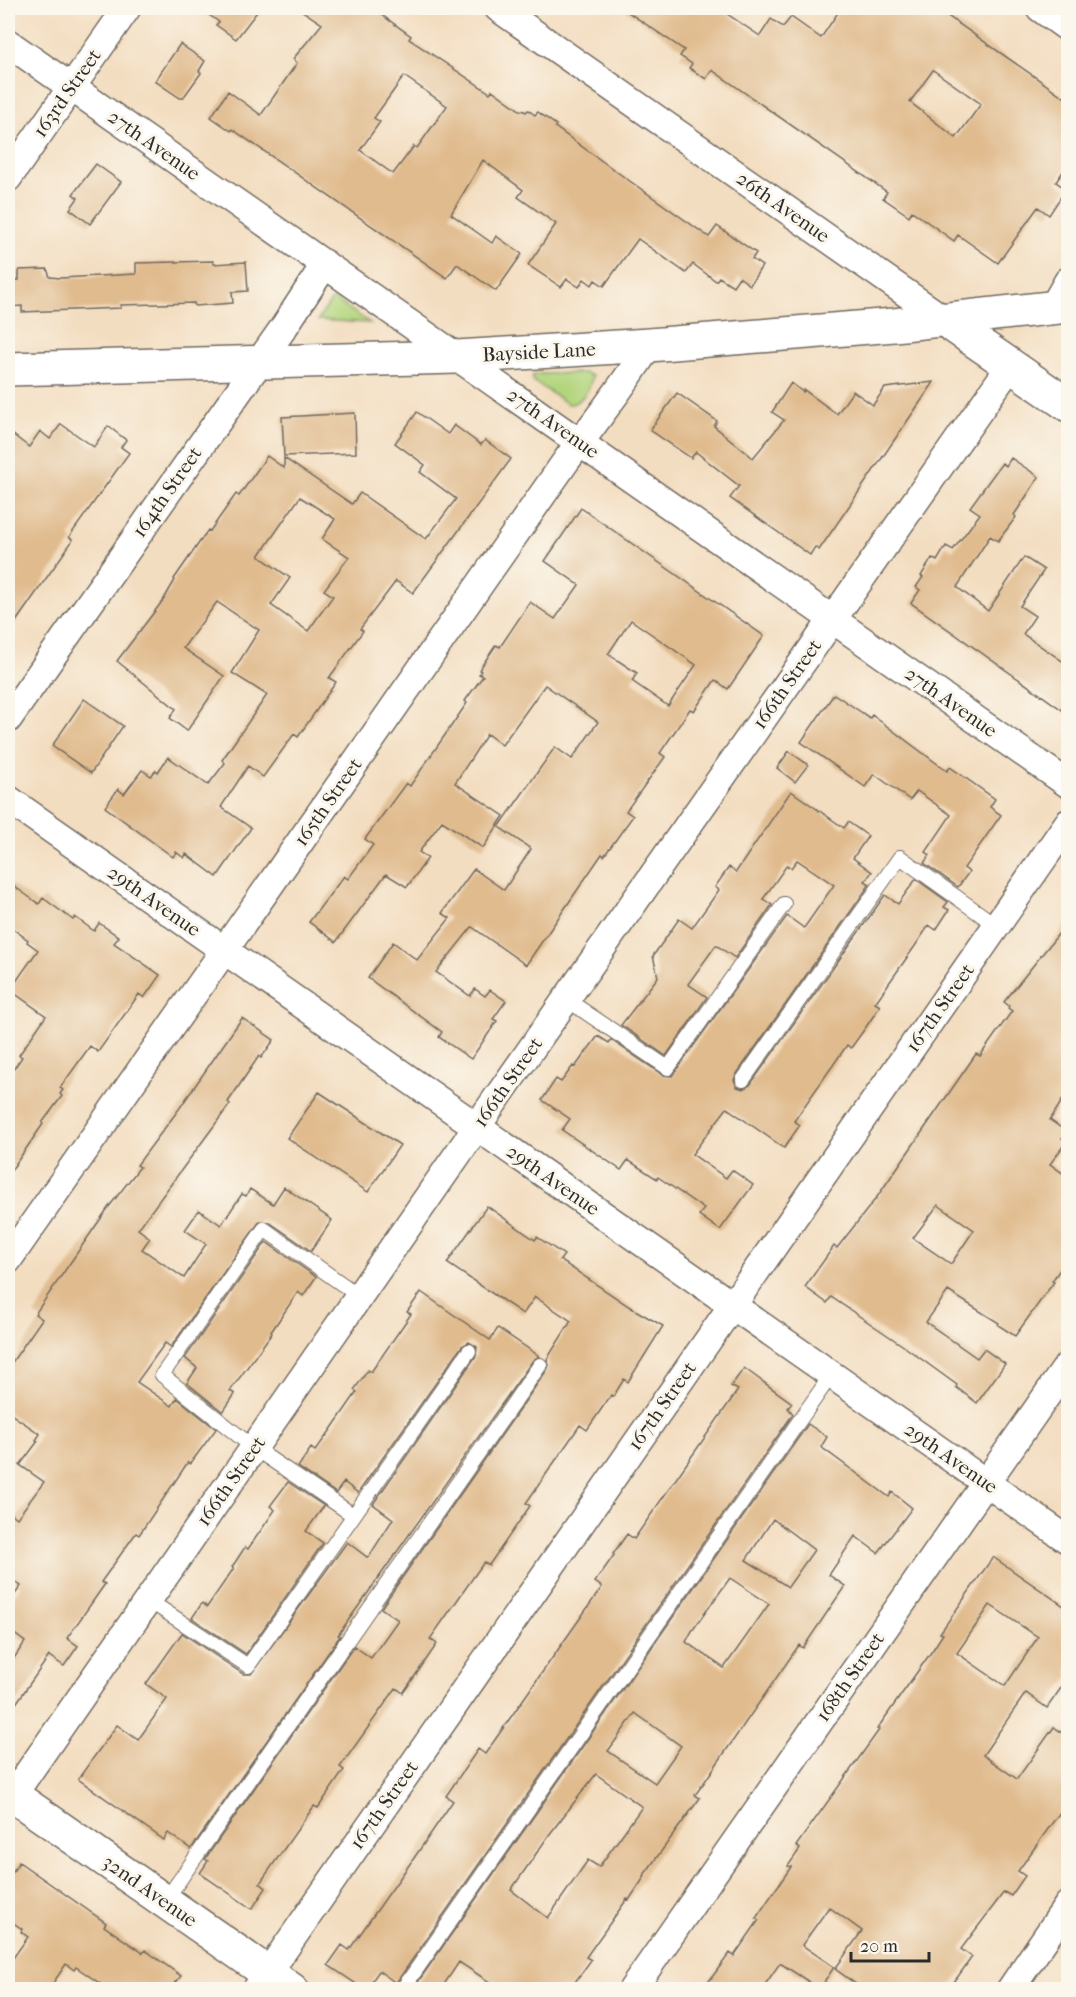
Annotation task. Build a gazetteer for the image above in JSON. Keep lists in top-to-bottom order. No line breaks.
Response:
{"streets":{"street":["163rd Street","27th Avenue","26th Avenue","Bayside Lane","164th Street","166th Street","165th Street","29th Avenue","167th Street","168th Street","32nd Avenue"]},"crossings":[["163rd Street","27th Avenue"],["27th Avenue","Bayside Lane"],["27th Avenue","164th Street"],["27th Avenue","166th Street"],["27th Avenue","165th Street"],["26th Avenue","Bayside Lane"],["26th Avenue","166th Street"],["Bayside Lane","164th Street"],["Bayside Lane","165th Street"],["166th Street","29th Avenue"],["166th Street","32nd Avenue"],["165th Street","29th Avenue"],["29th Avenue","167th Street"],["29th Avenue","168th Street"],["167th Street","32nd Avenue"]],"scale_bar":"20 m"}
